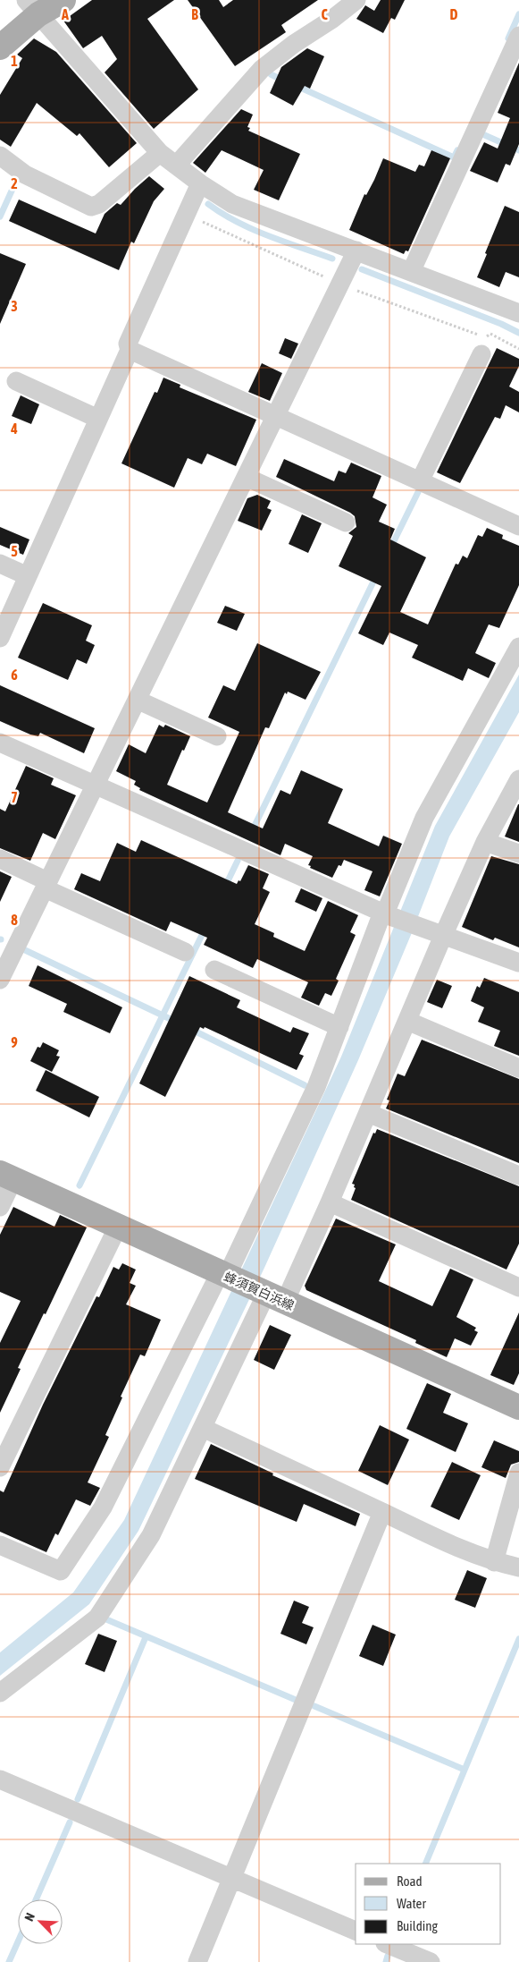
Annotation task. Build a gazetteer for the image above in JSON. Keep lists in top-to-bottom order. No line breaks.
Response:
{"streets":{"main road":["蜂須賀白浜線"]},"legend":["Road","Water","Building"],"north":"top left","grid":{"columns":["A","B","C","D"],"rows":["1","2","3","4","5","6","7","8","9"]}}
